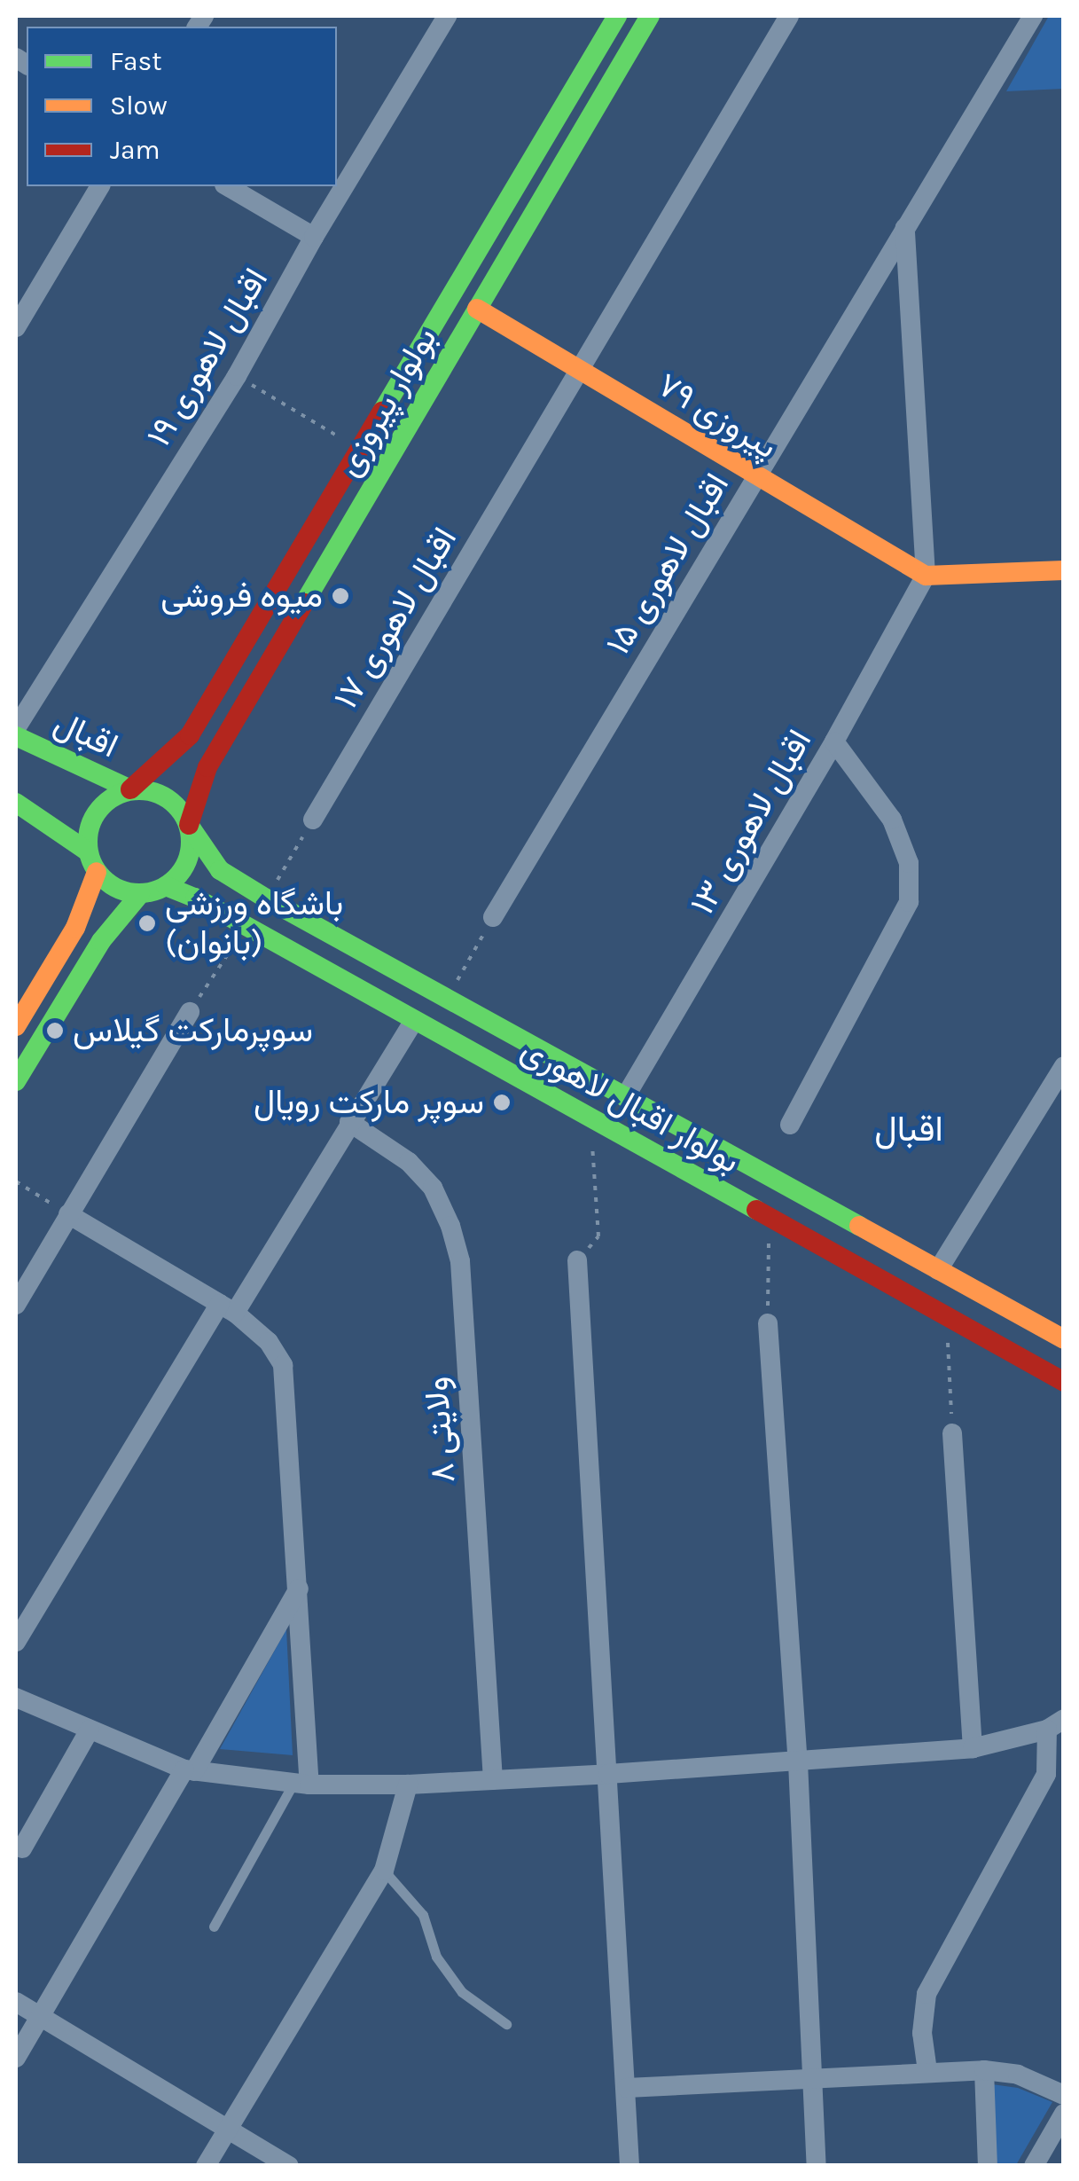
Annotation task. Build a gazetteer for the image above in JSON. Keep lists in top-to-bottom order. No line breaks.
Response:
{"streets":{"main road":["بولوار پیروزی","پیروزی ۷۹","اقبال","بولوار اقبال لاهوری"],"street":["اقبال لاهوری ۱۹","اقبال لاهوری ۱۵","اقبال لاهوری ۱۷","اقبال لاهوری ۱۳","ولایتی ۸"]},"crossings":[["بولوار پیروزی","پیروزی ۷۹"],["بولوار پیروزی","اقبال"],["بولوار پیروزی","بولوار اقبال لاهوری"],["پیروزی ۷۹","اقبال لاهوری ۱۵"],["پیروزی ۷۹","اقبال لاهوری ۱۷"],["پیروزی ۷۹","اقبال لاهوری ۱۳"],["اقبال","بولوار اقبال لاهوری"],["اقبال لاهوری ۱۳","بولوار اقبال لاهوری"]],"districts":["اقبال"],"places":["میوه فروشی","باشگاه ورزشی (بانوان)","سوپرمارکت گیلاس","سوپر مارکت رویال"],"legend":["Fast","Slow","Jam"]}
